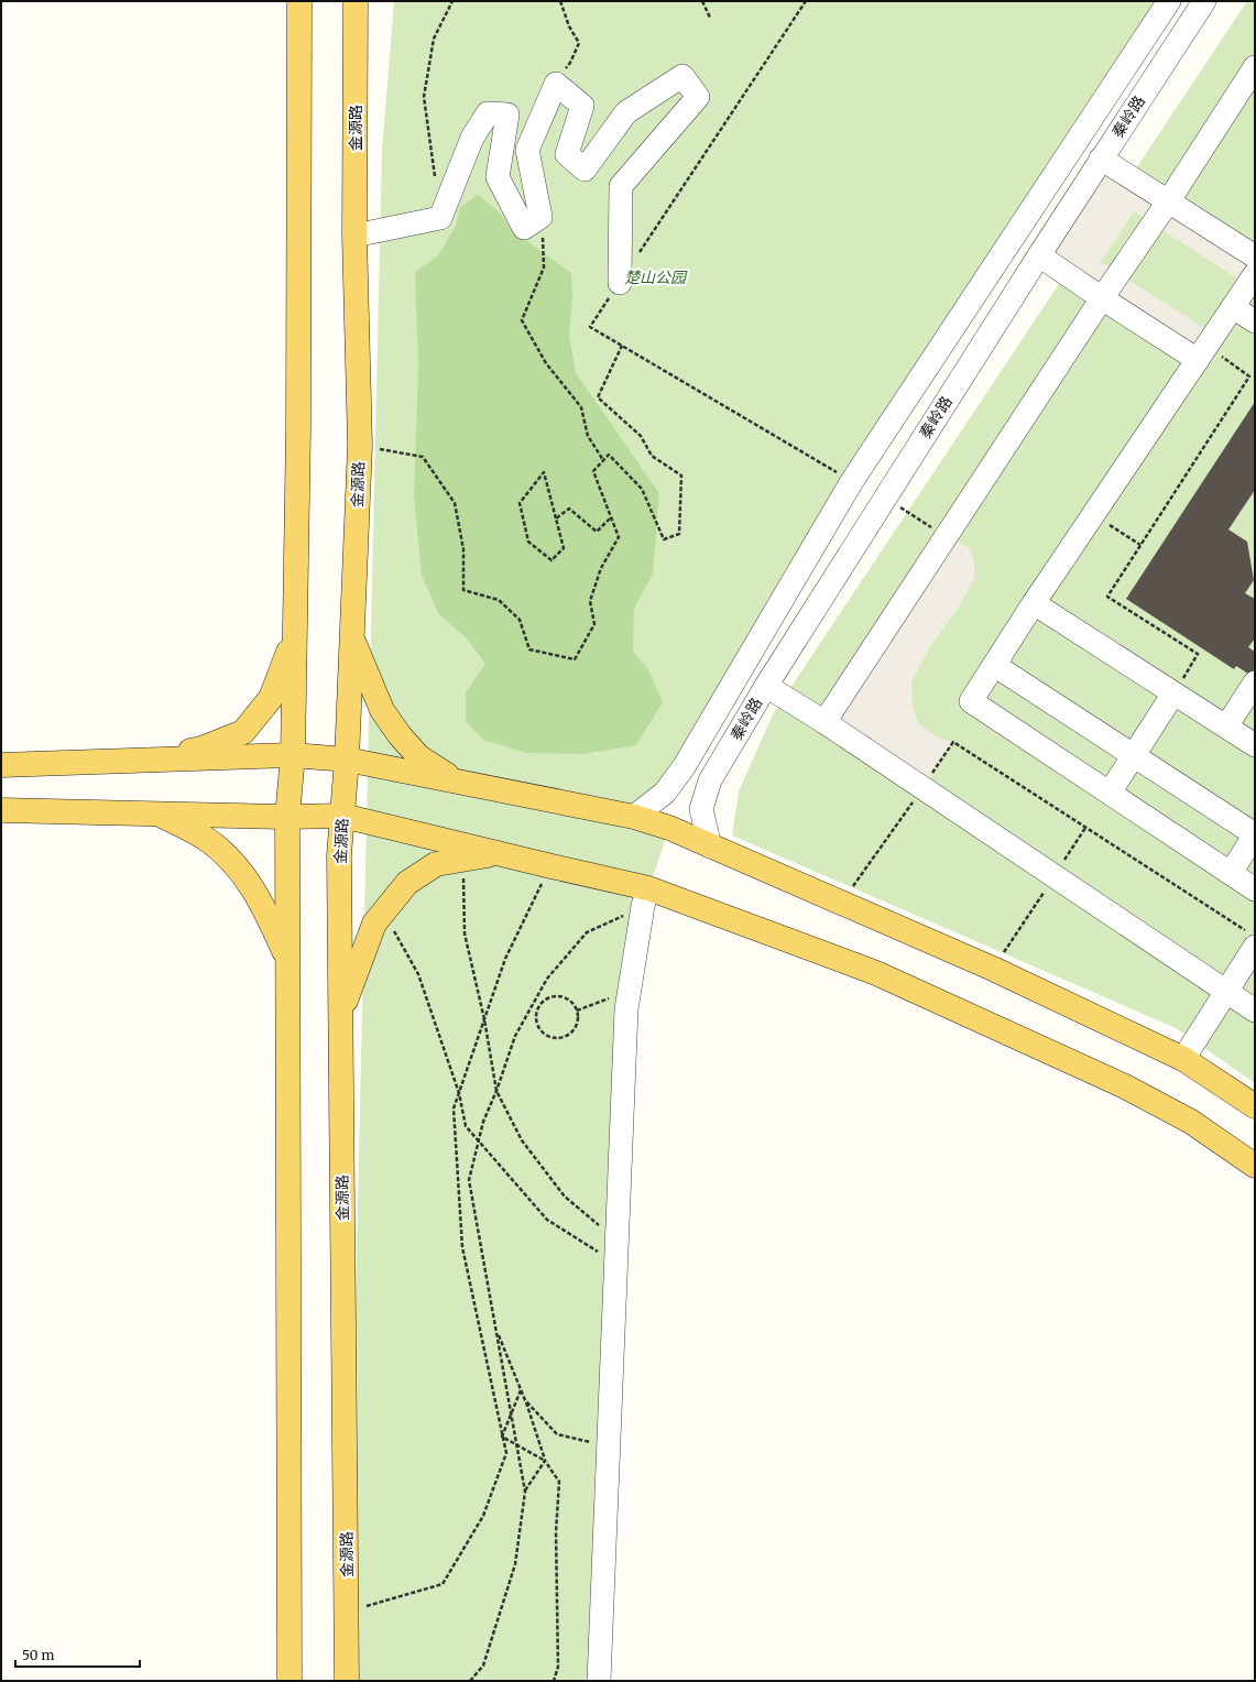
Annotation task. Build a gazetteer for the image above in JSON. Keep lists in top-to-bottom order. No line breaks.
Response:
{"streets":{"main road":["金源路"],"street":["秦岭路"]},"parks":["楚山公园"],"scale_bar":"50 m"}
